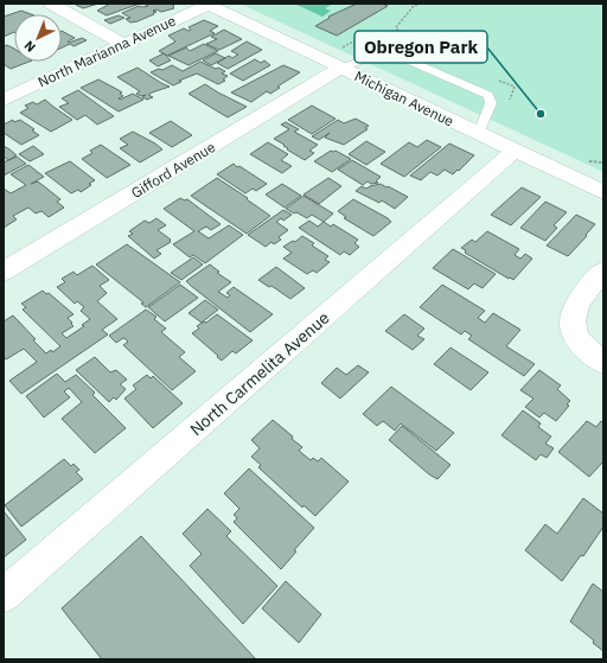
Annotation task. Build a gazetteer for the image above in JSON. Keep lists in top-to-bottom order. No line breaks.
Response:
{"streets":{"street":["North Marianna Avenue","Michigan Avenue","Gifford Avenue","North Carmelita Avenue"]},"crossings":[["North Marianna Avenue","Michigan Avenue"],["Michigan Avenue","Gifford Avenue"],["Michigan Avenue","North Carmelita Avenue"]],"places":["Obregon Park"],"north":"bottom left"}
